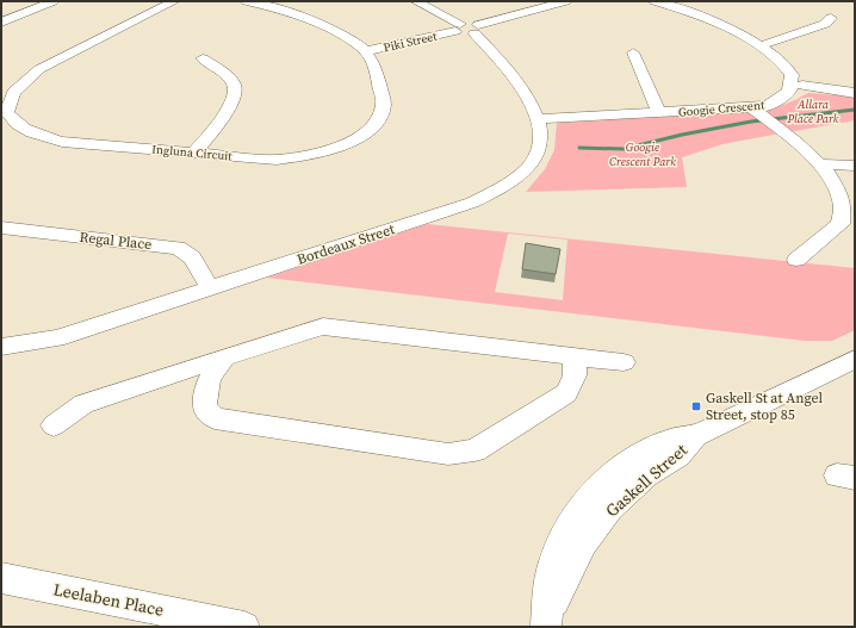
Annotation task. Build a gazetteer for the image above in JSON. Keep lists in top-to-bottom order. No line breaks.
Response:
{"streets":{"street":["Piki Street","Googie Crescent","Ingluna Circuit","Regal Place","Bordeaux Street","Gaskell Street","Leelaben Place"]},"crossings":[["Piki Street","Ingluna Circuit"],["Piki Street","Bordeaux Street"],["Googie Crescent","Bordeaux Street"],["Regal Place","Bordeaux Street"]],"parks":["Allara Place Park","Googie Crescent Park"],"places":{"transit":["Gaskell St at Angel Street, stop 85"]}}
